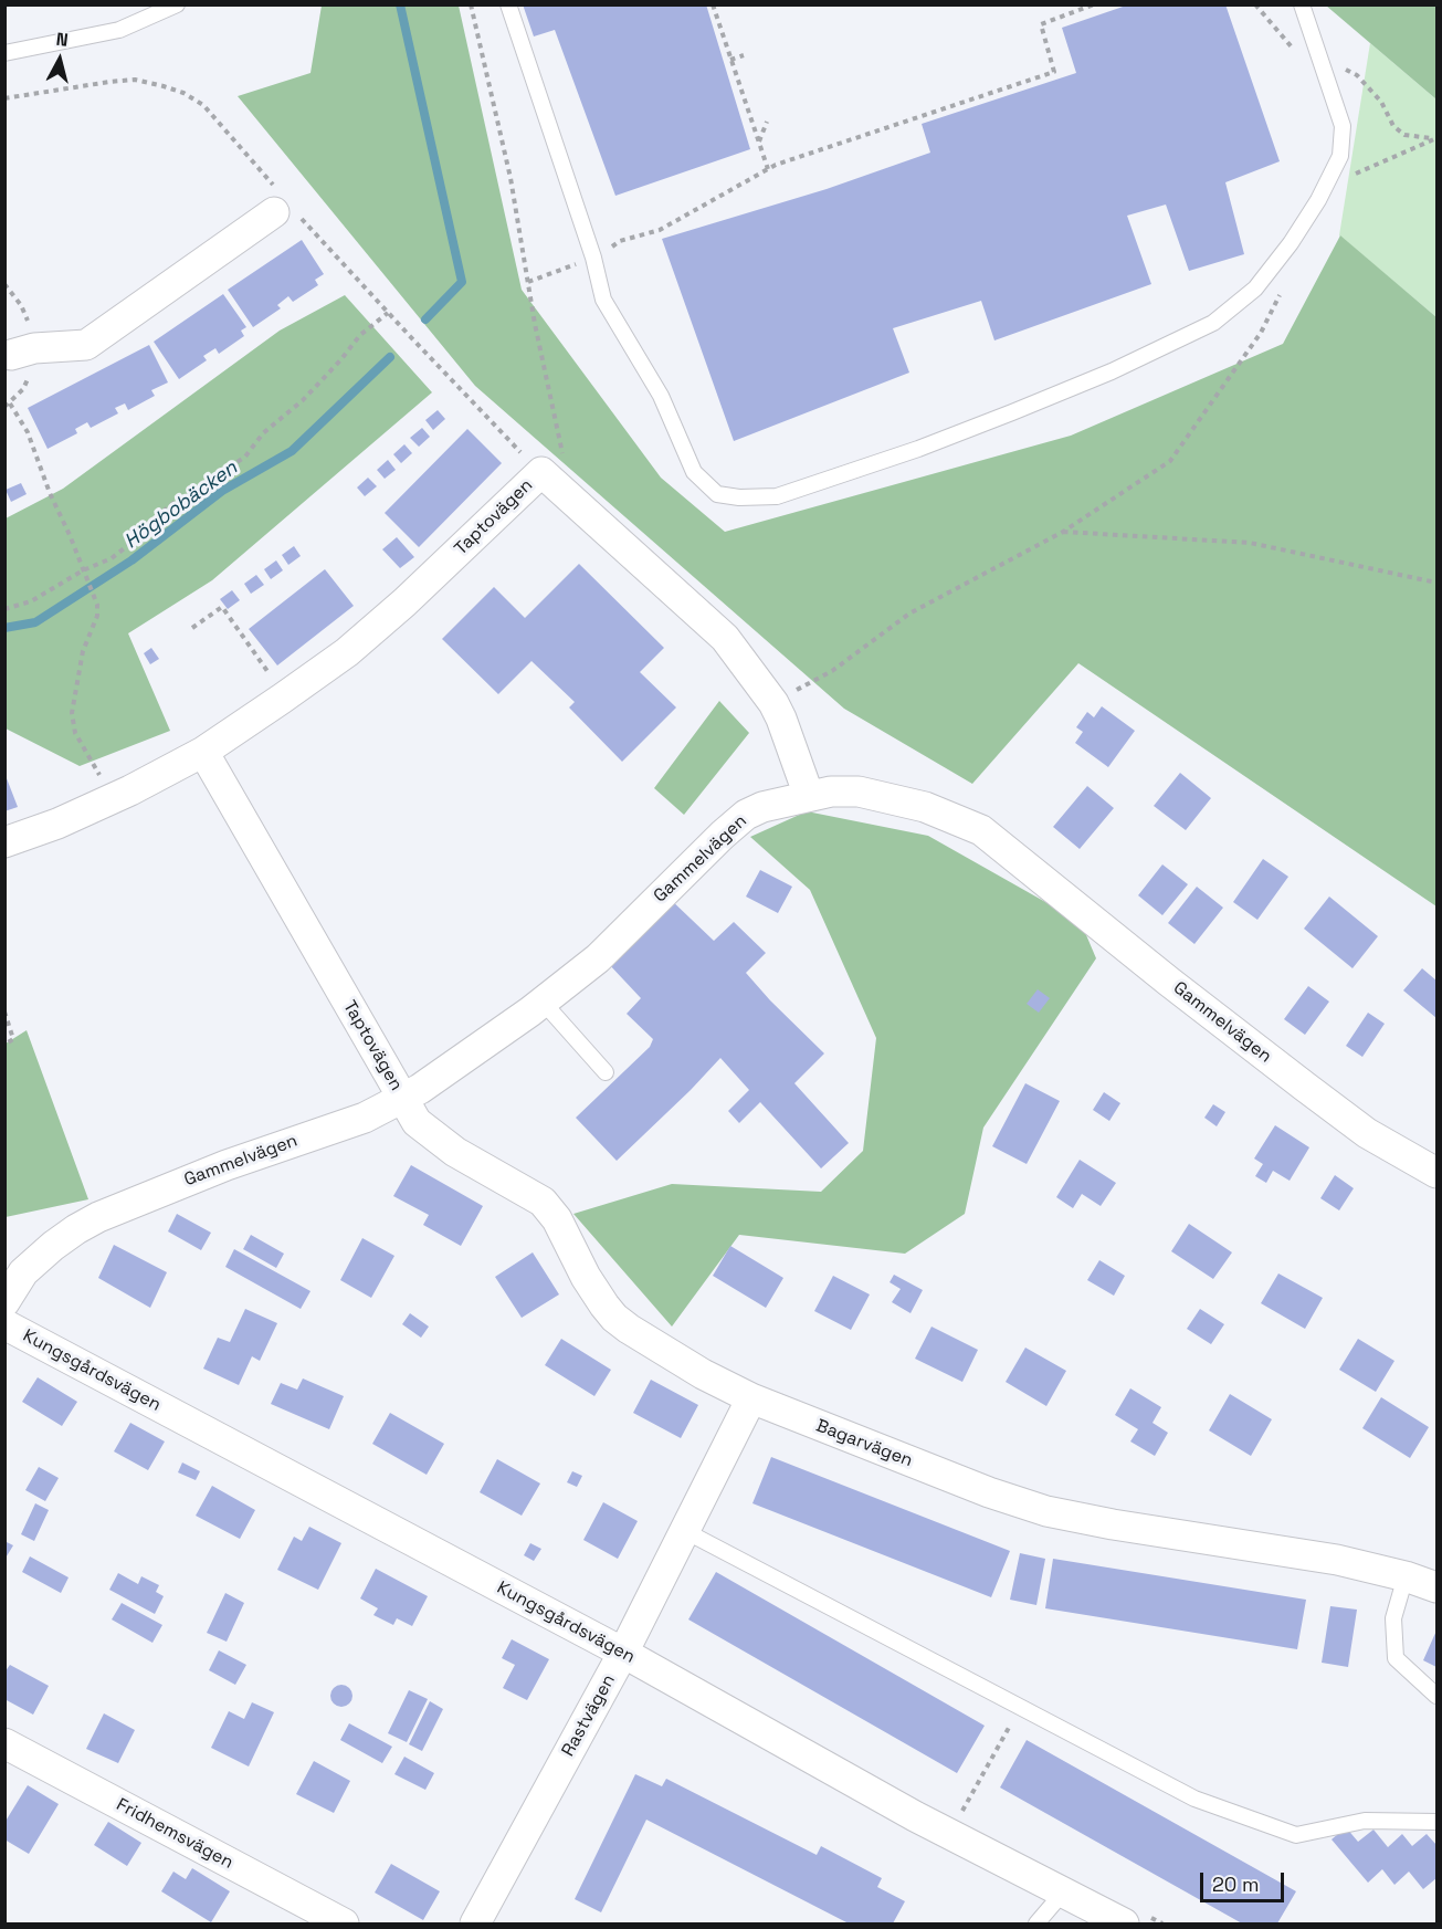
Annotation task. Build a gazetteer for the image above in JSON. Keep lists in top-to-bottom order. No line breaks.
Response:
{"streets":{"street":["Taptovägen","Gammelvägen","Kungsgårdsvägen","Bagarvägen","Rastvägen","Fridhemsvägen"]},"crossings":[["Taptovägen","Gammelvägen"],["Taptovägen","Bagarvägen"],["Gammelvägen","Bagarvägen"],["Kungsgårdsvägen","Rastvägen"],["Bagarvägen","Rastvägen"]],"water":["Högbobäcken"],"scale_bar":"20 m","north":"top"}
